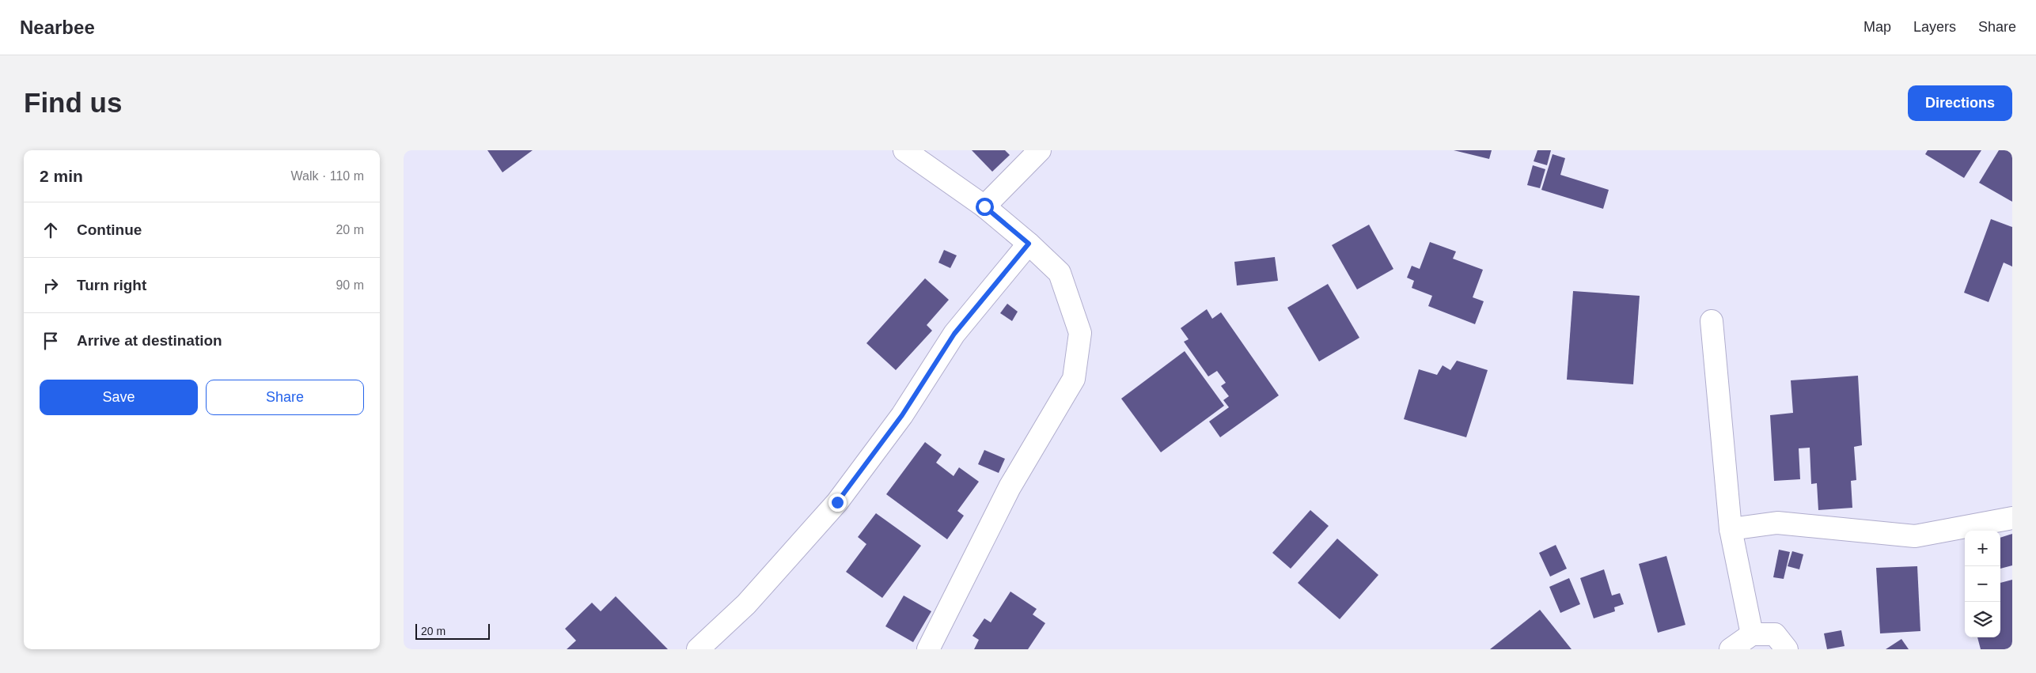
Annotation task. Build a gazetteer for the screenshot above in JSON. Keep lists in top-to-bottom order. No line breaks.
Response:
{"scale_bar":"20 m","page":{"header":"Nearbee","nav":["Map","Layers","Share"],"buttons":["Directions",["Save","Share"]],"title":"Find us","heading":["2 min","Walk · 110 m"],"list":[["Continue","20 m"],["Turn right","90 m"],"Arrive at destination"],"map_buttons":["+","−"],"scale":"20 m"}}
